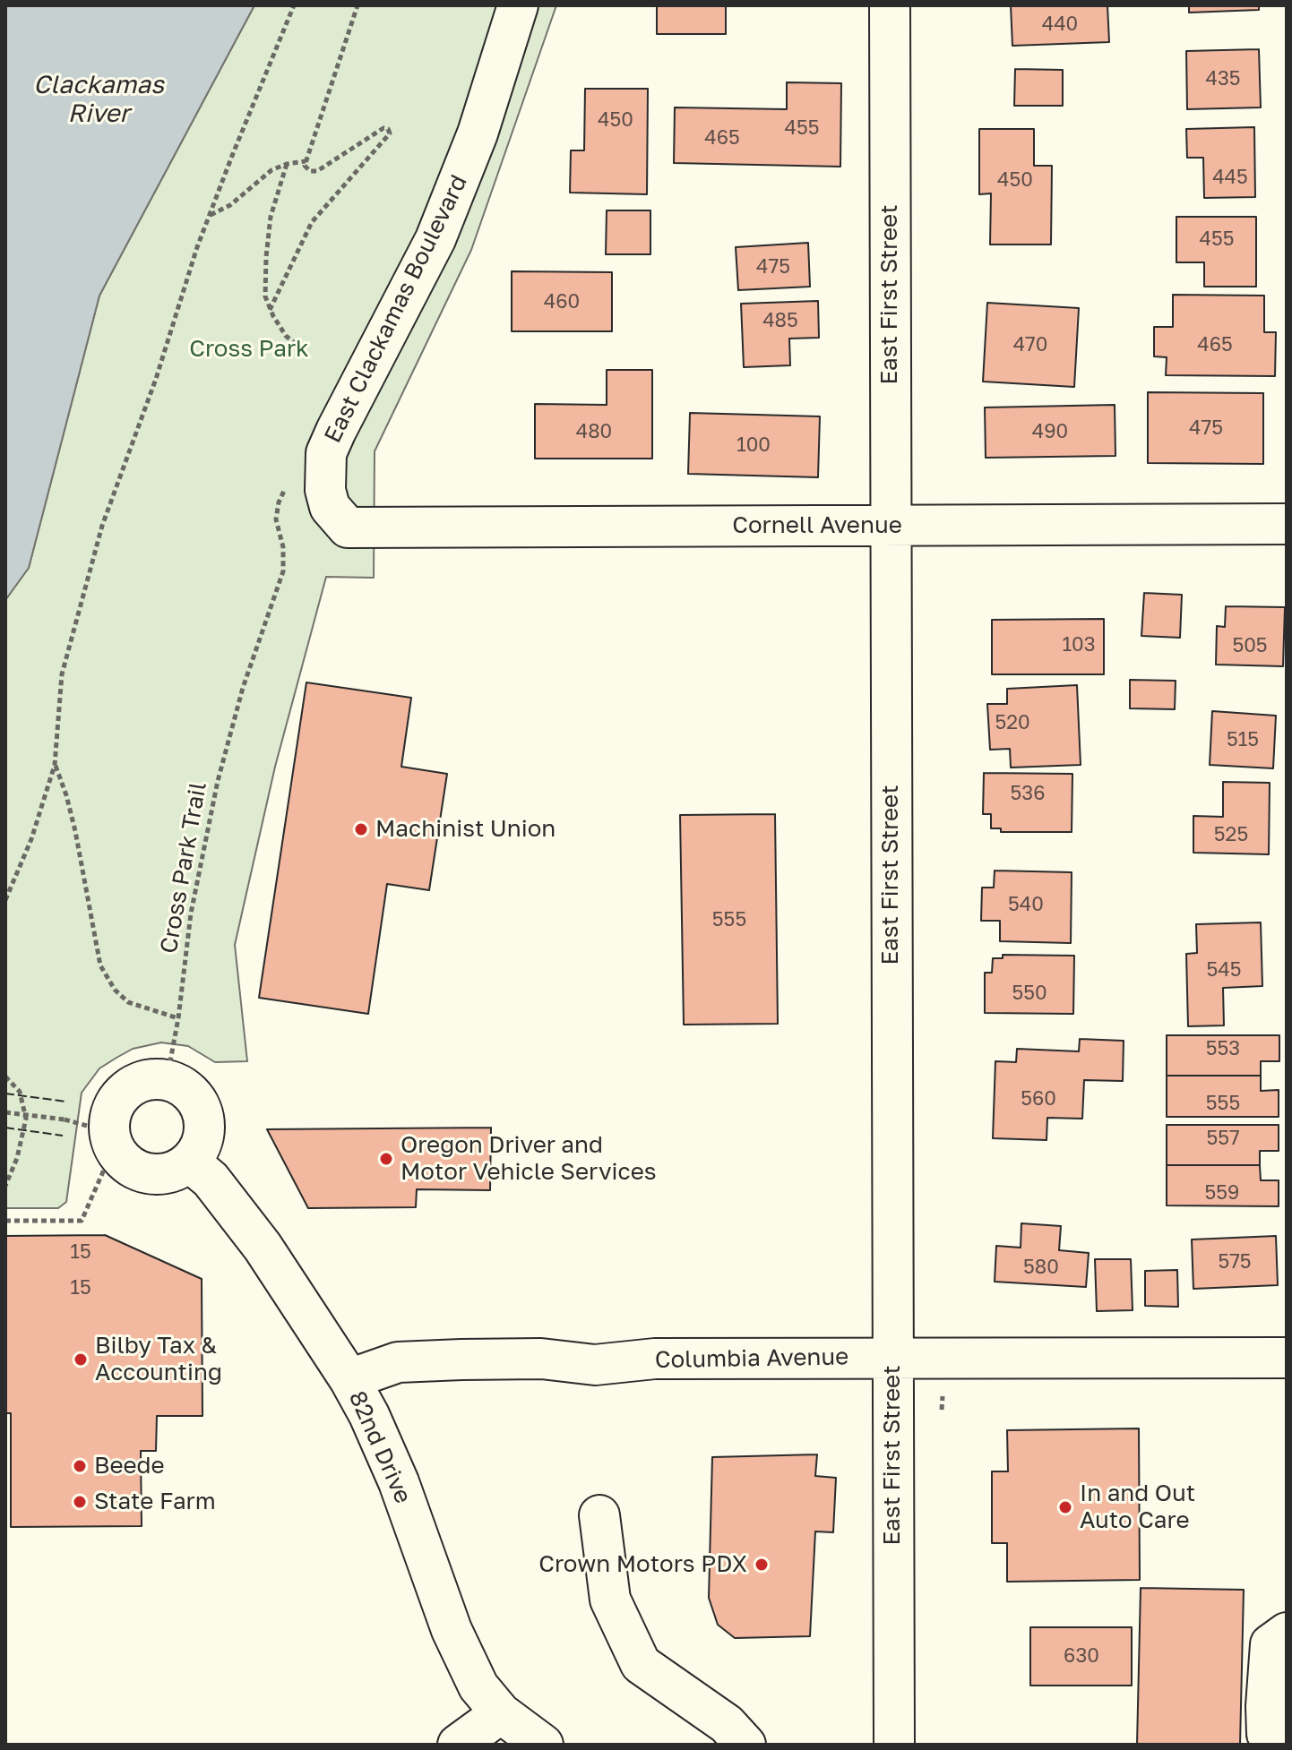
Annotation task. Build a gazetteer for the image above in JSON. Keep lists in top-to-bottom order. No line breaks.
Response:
{"streets":{"street":["East First Street","East Clackamas Boulevard","Cornell Avenue","Columbia Avenue","82nd Drive"],"path":["Cross Park Trail"]},"crossings":[["East First Street","Cornell Avenue"],["East First Street","Columbia Avenue"],["East Clackamas Boulevard","Cornell Avenue"],["East Clackamas Boulevard","Cross Park Trail"],["Cross Park Trail","82nd Drive"],["Columbia Avenue","82nd Drive"]],"water":["Clackamas River"],"parks":["Cross Park"],"places":["Machinist Union","Oregon Driver and Motor Vehicle Services","Bilby Tax & Accounting","Beede","State Farm","In and Out Auto Care","Crown Motors PDX"],"house_numbers":["440","435","450","455","465","445","450","455","475","460","485","470","465","475","480","490","100","103","505","520","515","536","525","540","555","545","550","553","560","555","557","559","15","575","580","15","630"]}
